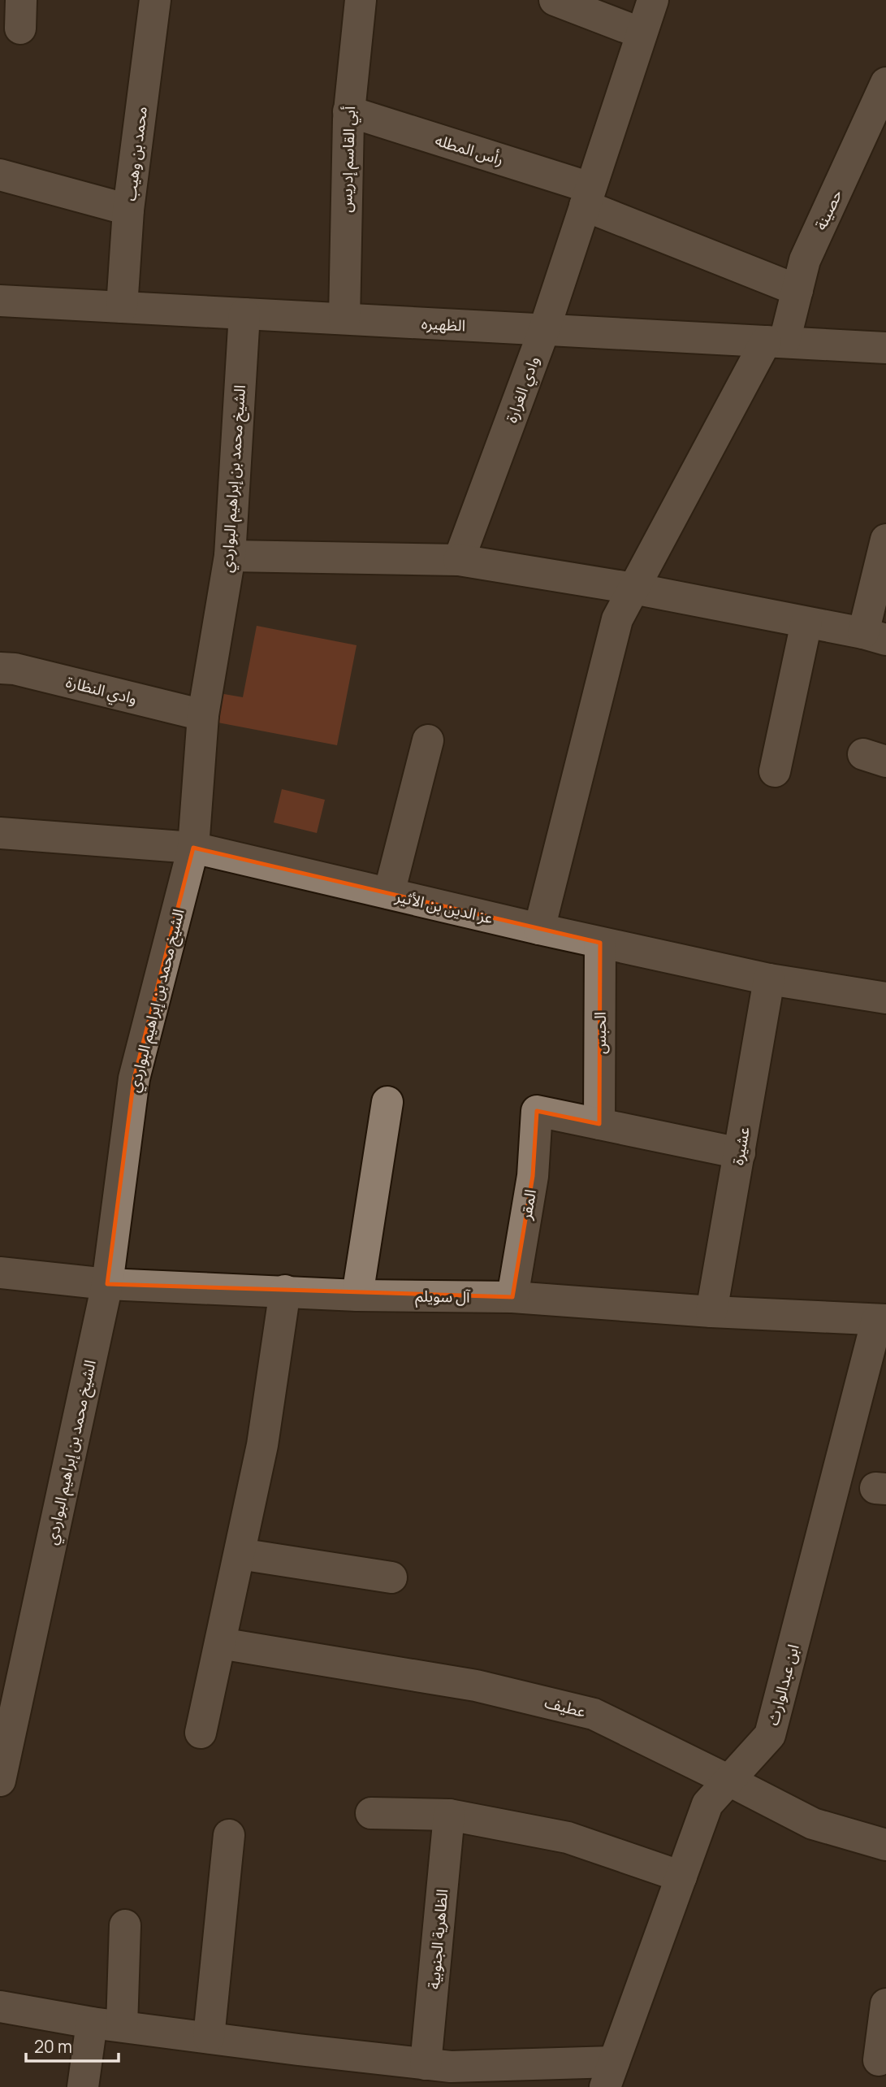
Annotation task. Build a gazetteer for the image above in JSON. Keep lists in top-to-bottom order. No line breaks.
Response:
{"streets":{"street":["رأس المطله","محمد بن وهيب","أبي القاسم إدريس","حصينة","الظهيره","وادي الغرارة","الشيخ محمد بن إبراهيم البواردي","وادي النظارة","عز الدين بن الأثير","الحبس","عشيرة","المقر","آل سويلم","ابن عبدالوارث","عطيف","الظاهرية الجنوبية"]},"crossings":[["رأس المطله","أبي القاسم إدريس"],["رأس المطله","حصينة"],["رأس المطله","وادي الغرارة"],["محمد بن وهيب","الظهيره"],["أبي القاسم إدريس","الظهيره"],["حصينة","الظهيره"],["حصينة","عز الدين بن الأثير"],["الظهيره","وادي الغرارة"],["الظهيره","الشيخ محمد بن إبراهيم البواردي"],["الشيخ محمد بن إبراهيم البواردي","وادي النظارة"],["الشيخ محمد بن إبراهيم البواردي","عز الدين بن الأثير"],["الشيخ محمد بن إبراهيم البواردي","آل سويلم"],["عز الدين بن الأثير","الحبس"],["عز الدين بن الأثير","عشيرة"],["الحبس","المقر"],["عشيرة","آل سويلم"],["المقر","آل سويلم"],["آل سويلم","ابن عبدالوارث"],["ابن عبدالوارث","عطيف"]],"scale_bar":"20 m"}
